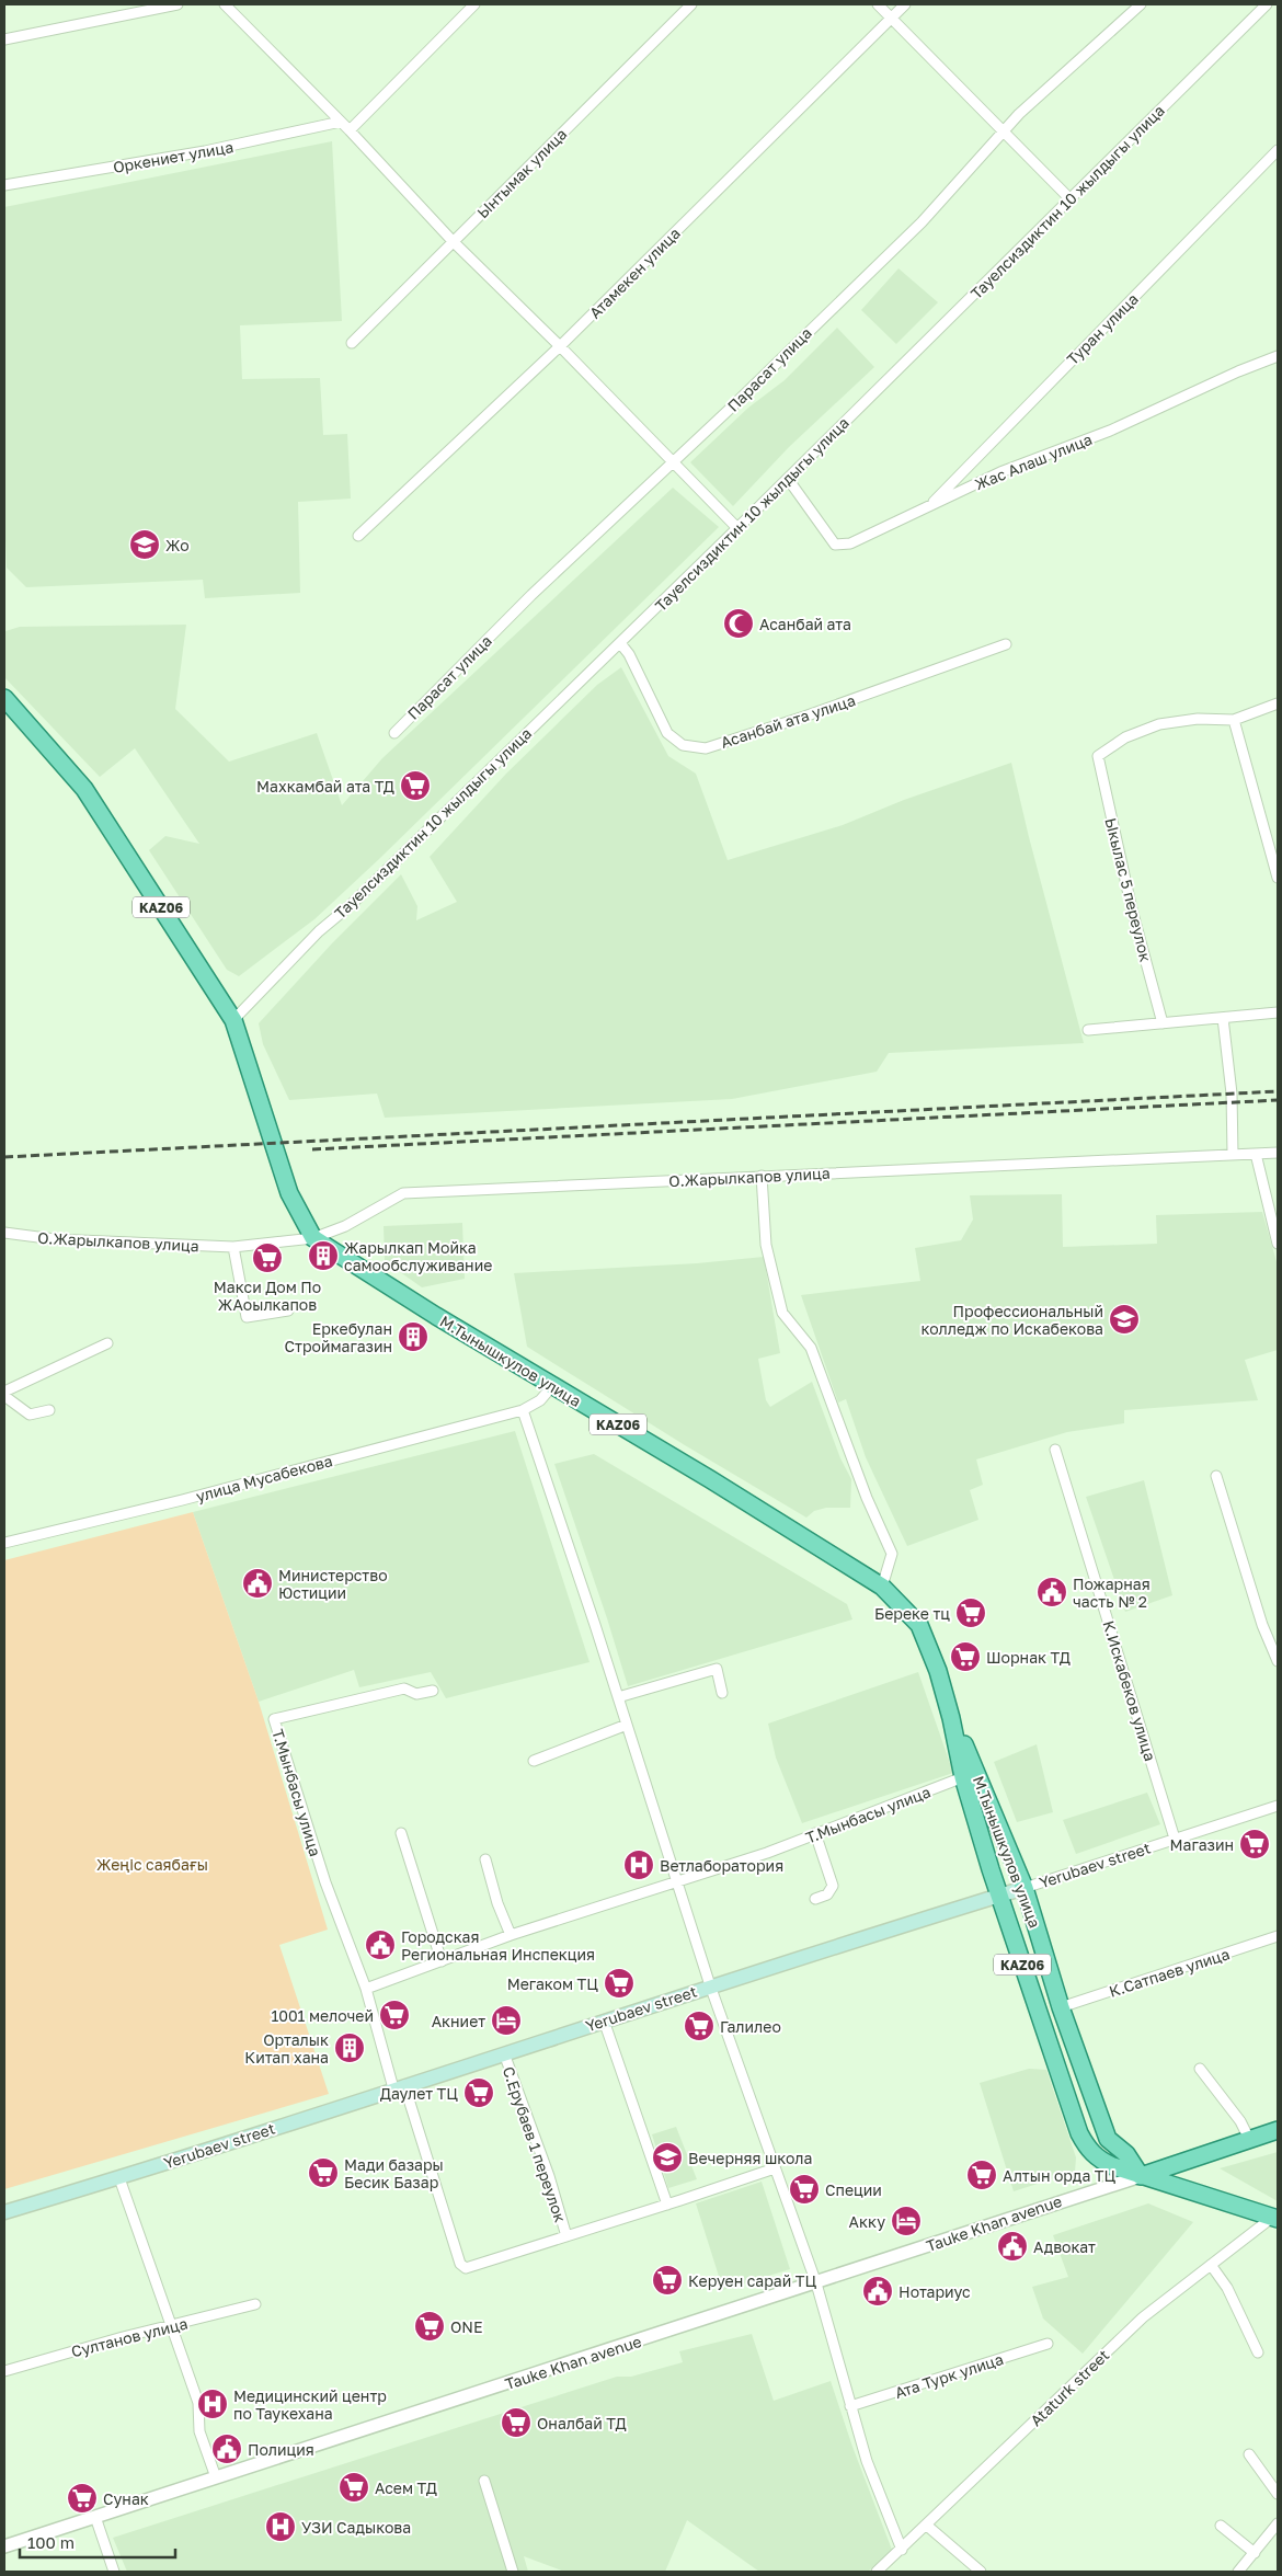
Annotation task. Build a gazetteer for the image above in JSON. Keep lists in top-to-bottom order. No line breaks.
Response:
{"streets":{"main road":["KАZ06","М.Тынышкулов улица","Yerubaev street"],"street":["Оркениет улица","Ынтымак улица","Тауелсиздиктин 10 жылдыгы улица","Атамекен улица","Туран улица","Парасат улица","Жас Алаш улица","Асанбай ата улица","Ыкылас 5 переулок","О.Жарылкапов улица","улица Мусабекова","К.Искабеков улица","Т.Мынбасы улица","К.Сатпаев улица","С.Ерубаев 1 переулок","Tauke Khan avenue","Султанов улица","Ата Турк улица","Ataturk street"]},"crossings":[["Тауелсиздиктин 10 жылдыгы улица","Жас Алаш улица"],["Тауелсиздиктин 10 жылдыгы улица","Асанбай ата улица"],["Тауелсиздиктин 10 жылдыгы улица","KАZ06"],["Тауелсиздиктин 10 жылдыгы улица","М.Тынышкулов улица"],["Туран улица","Жас Алаш улица"],["KАZ06","М.Тынышкулов улица"],["KАZ06","Tauke Khan avenue"],["KАZ06","Ataturk street"],["О.Жарылкапов улица","М.Тынышкулов улица"],["М.Тынышкулов улица","Т.Мынбасы улица"],["М.Тынышкулов улица","Yerubaev street"],["М.Тынышкулов улица","К.Сатпаев улица"],["М.Тынышкулов улица","Tauke Khan avenue"],["К.Искабеков улица","Yerubaev street"],["Т.Мынбасы улица","Yerubaev street"],["Т.Мынбасы улица","С.Ерубаев 1 переулок"],["Yerubaev street","С.Ерубаев 1 переулок"]],"parks":["Жеңіс саябағы"],"places":{"school or university":["Жо","Профессиональный колледж по Искабекова","Вечерняя школа"],"mosque":["Асанбай ата"],"supermarket":["Махкамбай ата ТД","Макси Дом По ЖАоылкапов","Береке тц","Шорнак ТД","Магазин","Мегаком ТЦ","1001 мелочей","Галилео","Даулет ТЦ","Мади базары Бесик Базар","Алтын орда ТЦ","Специи","Керуен сарай ТЦ","ONE","Оналбай ТД","Асем ТД","Сунак"],"building":["Жарылкап Мойка самообслуживание","Еркебулан Строймагазин","Орталык Китап хана"],"public building":["Министерство Юстиции","Пожарная часть № 2","Городская Региональная Инспекция","Адвокат","Нотариус","Полиция"],"hospital":["Ветлаборатория","Медицинский центр по Таукехана","УЗИ Садыкова"],"hotel":["Акниет","Акку"]},"scale_bar":"100 m"}
